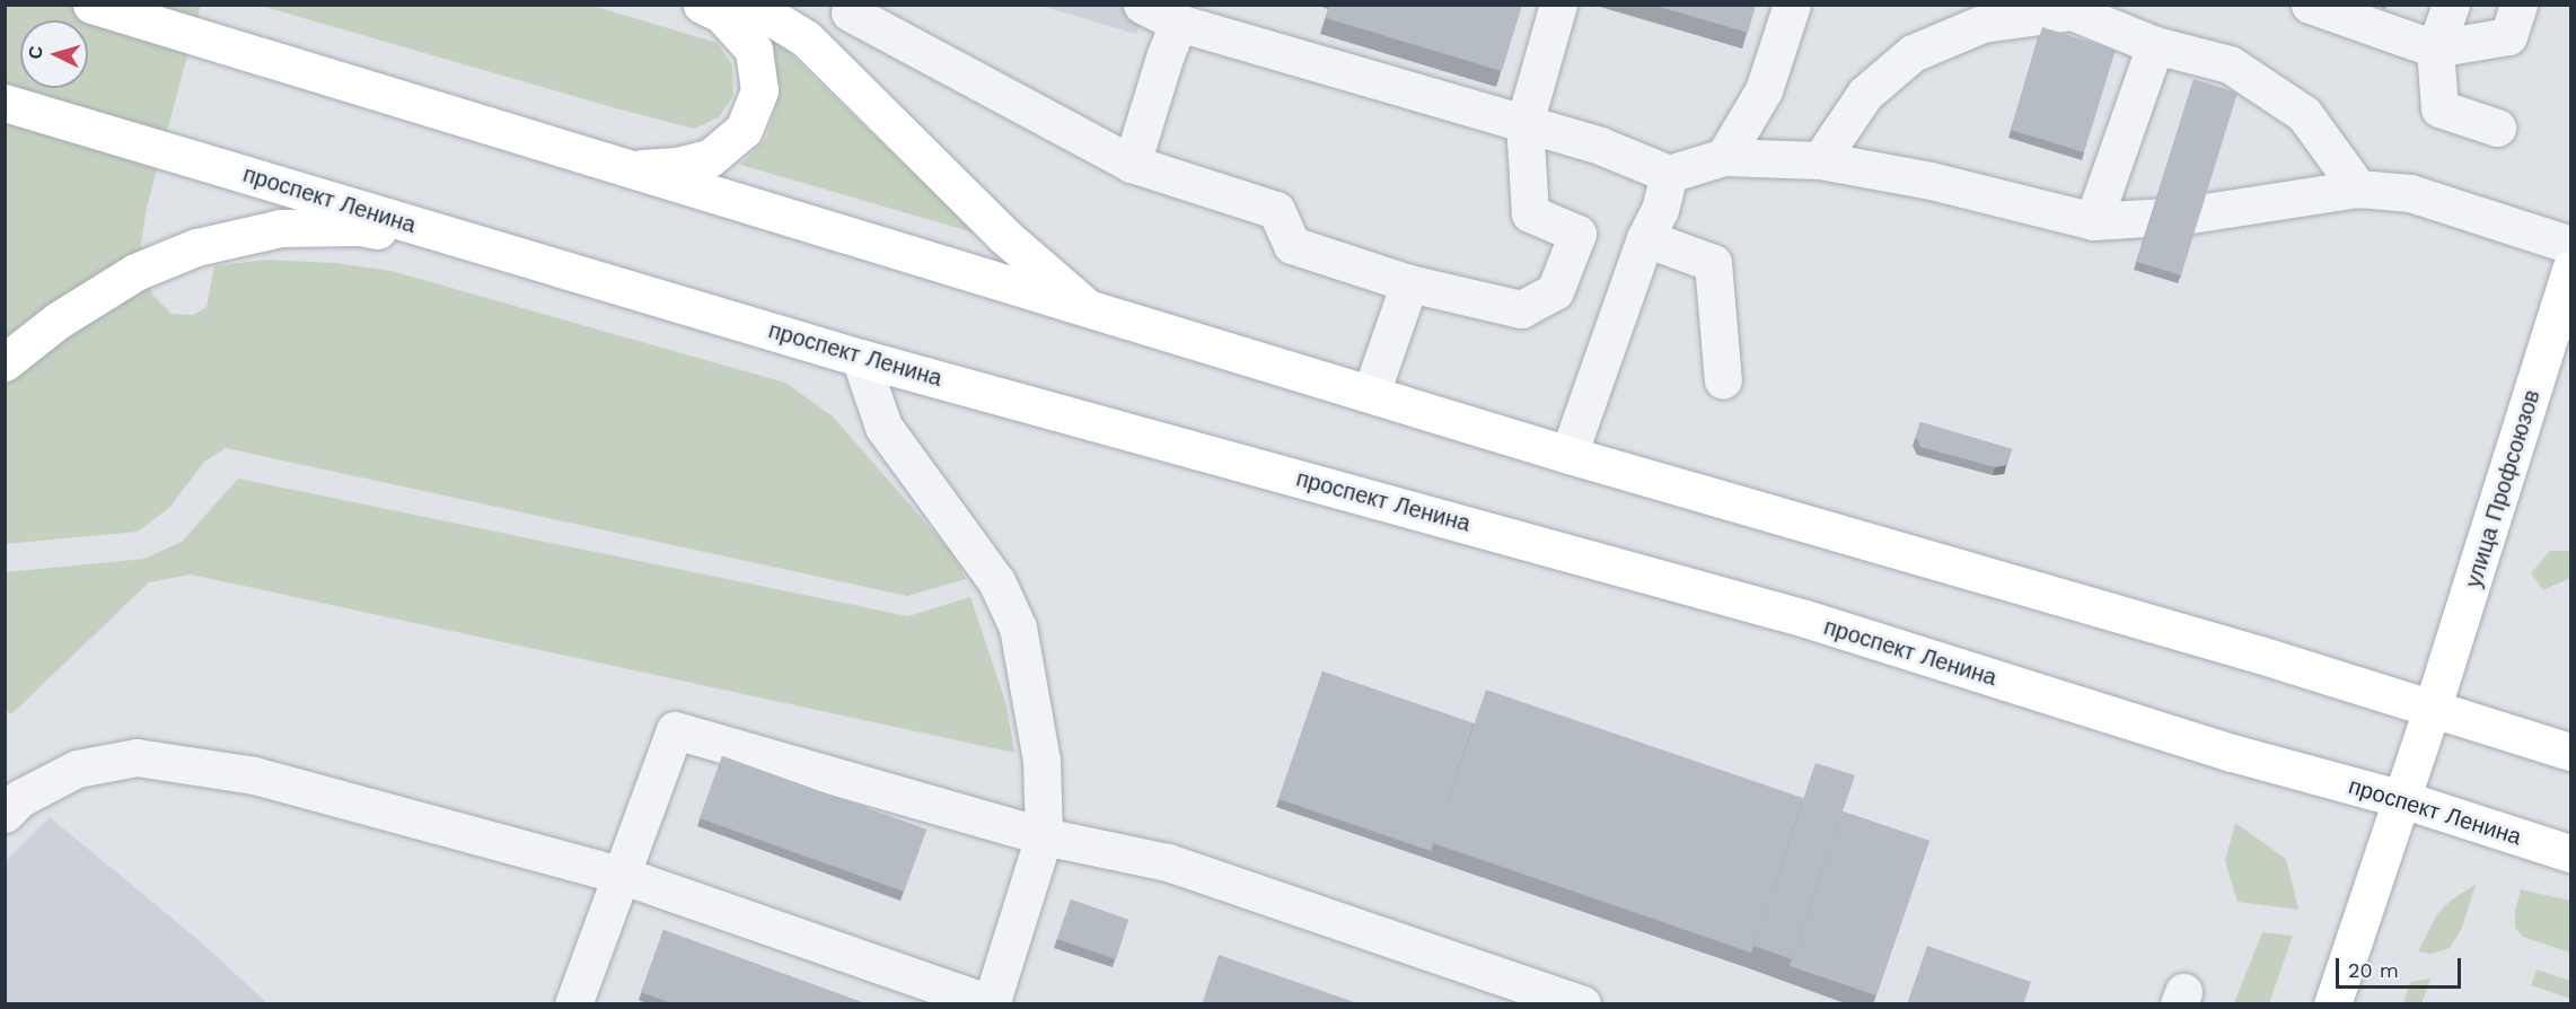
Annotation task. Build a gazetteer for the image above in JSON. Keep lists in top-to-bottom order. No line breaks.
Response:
{"streets":{"main road":["проспект Ленина","улица Профсоюзов"]},"crossings":[["проспект Ленина","улица Профсоюзов"]],"scale_bar":"20 m","north":"left"}
